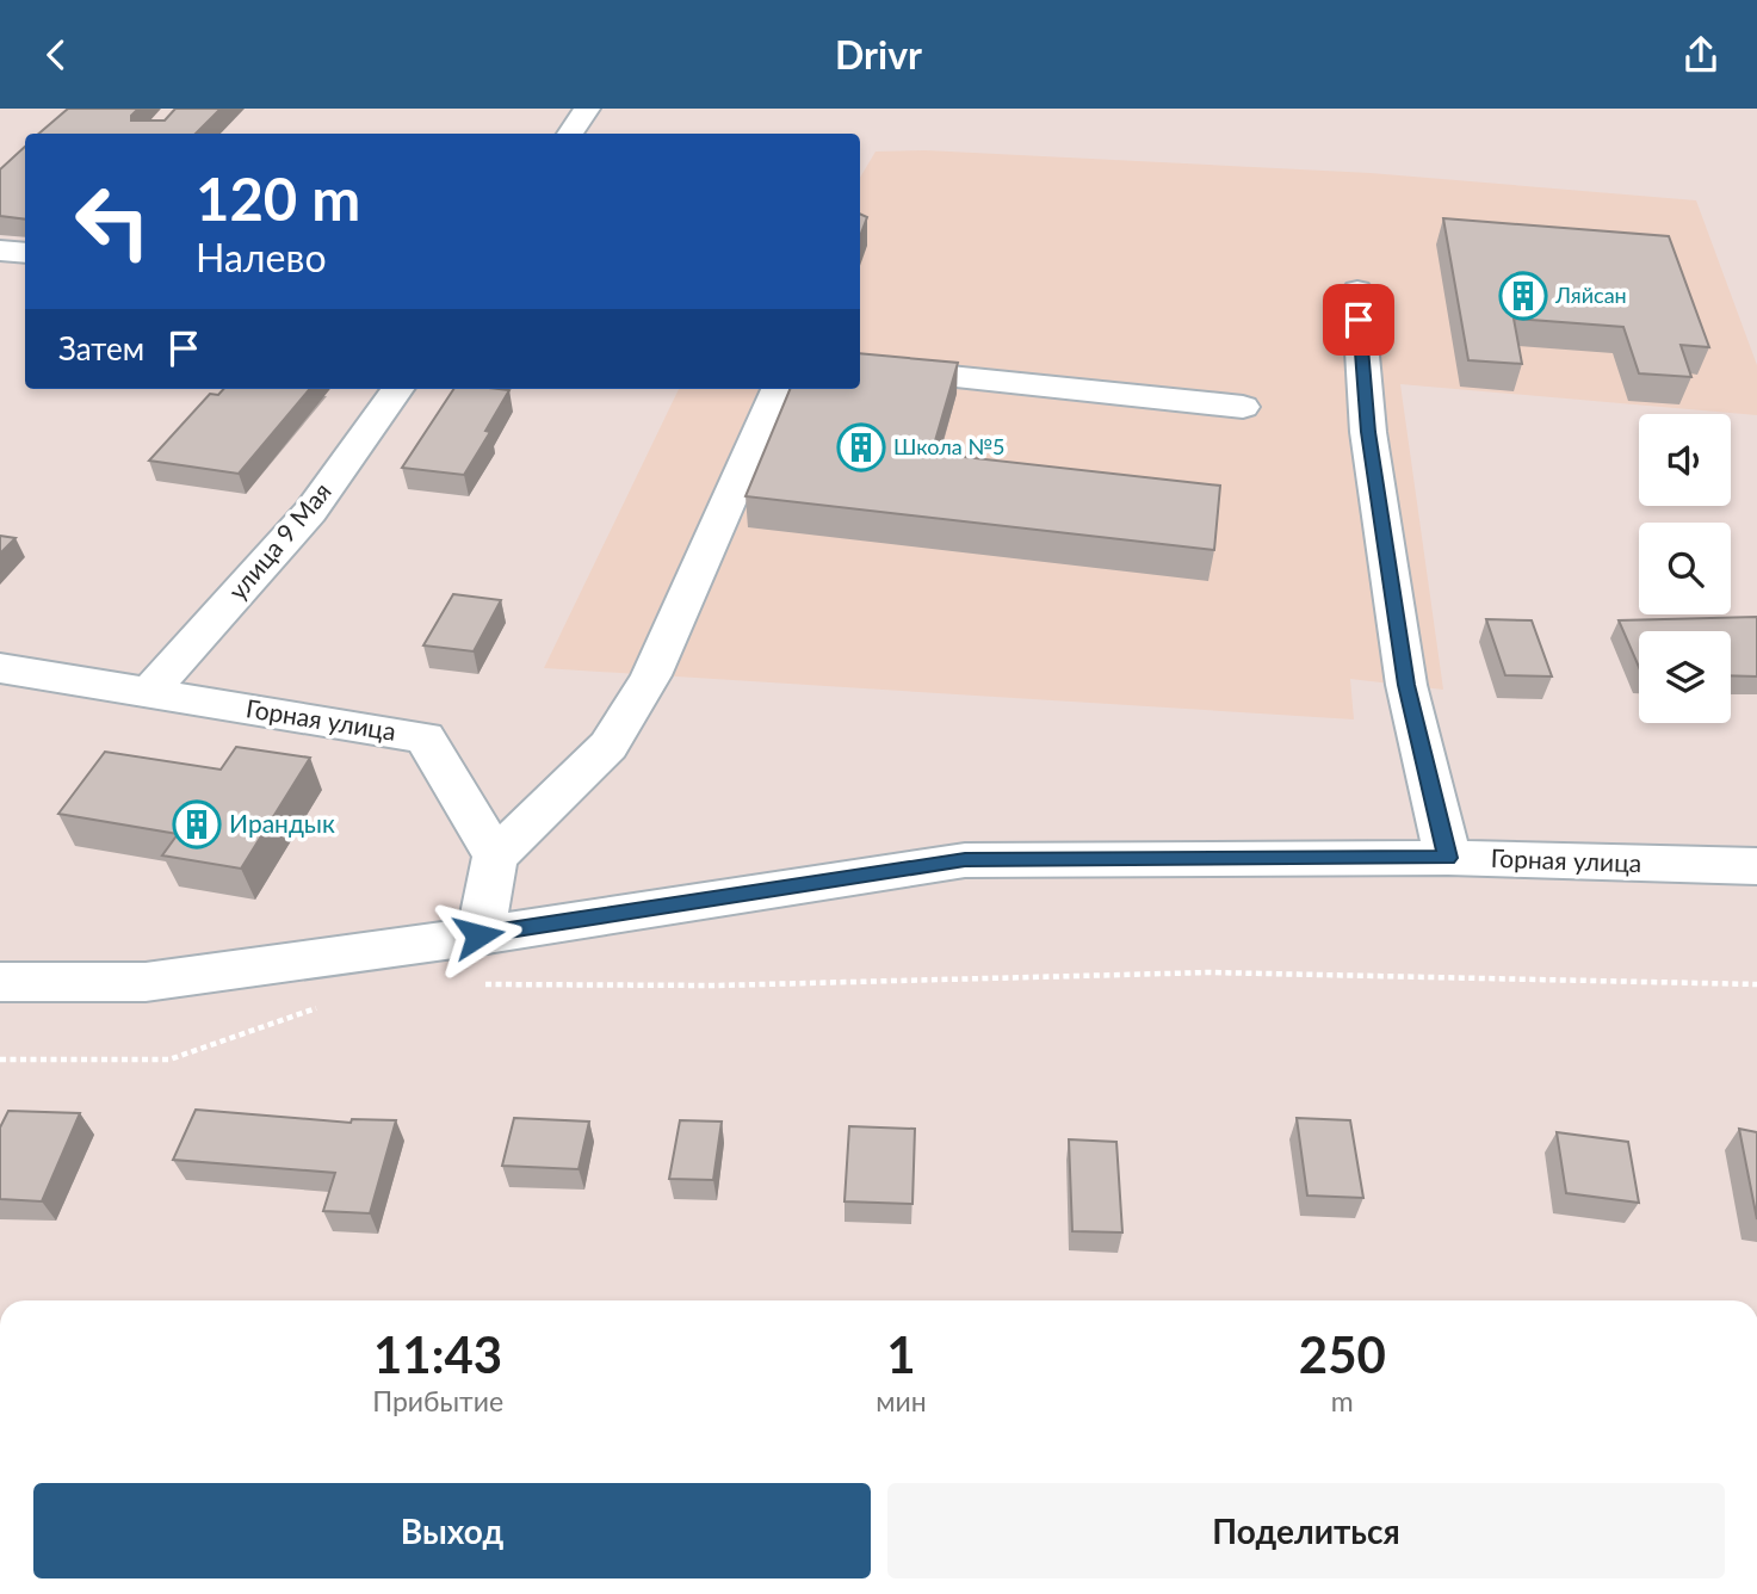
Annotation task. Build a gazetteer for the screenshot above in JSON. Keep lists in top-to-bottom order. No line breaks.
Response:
{"streets":{"street":["улица 9 Мая","Горная улица"]},"crossings":[["улица 9 Мая","Горная улица"]],"places":{"building":["Ляйсан","Школа №5","Ирандык"]},"page":{"header":"Drivr","turn":["120 m","Налево"],"then":"Затем","eta":["11:43","Прибытие","1","мин","250","m"],"buttons":["Выход","Поделиться"]}}
